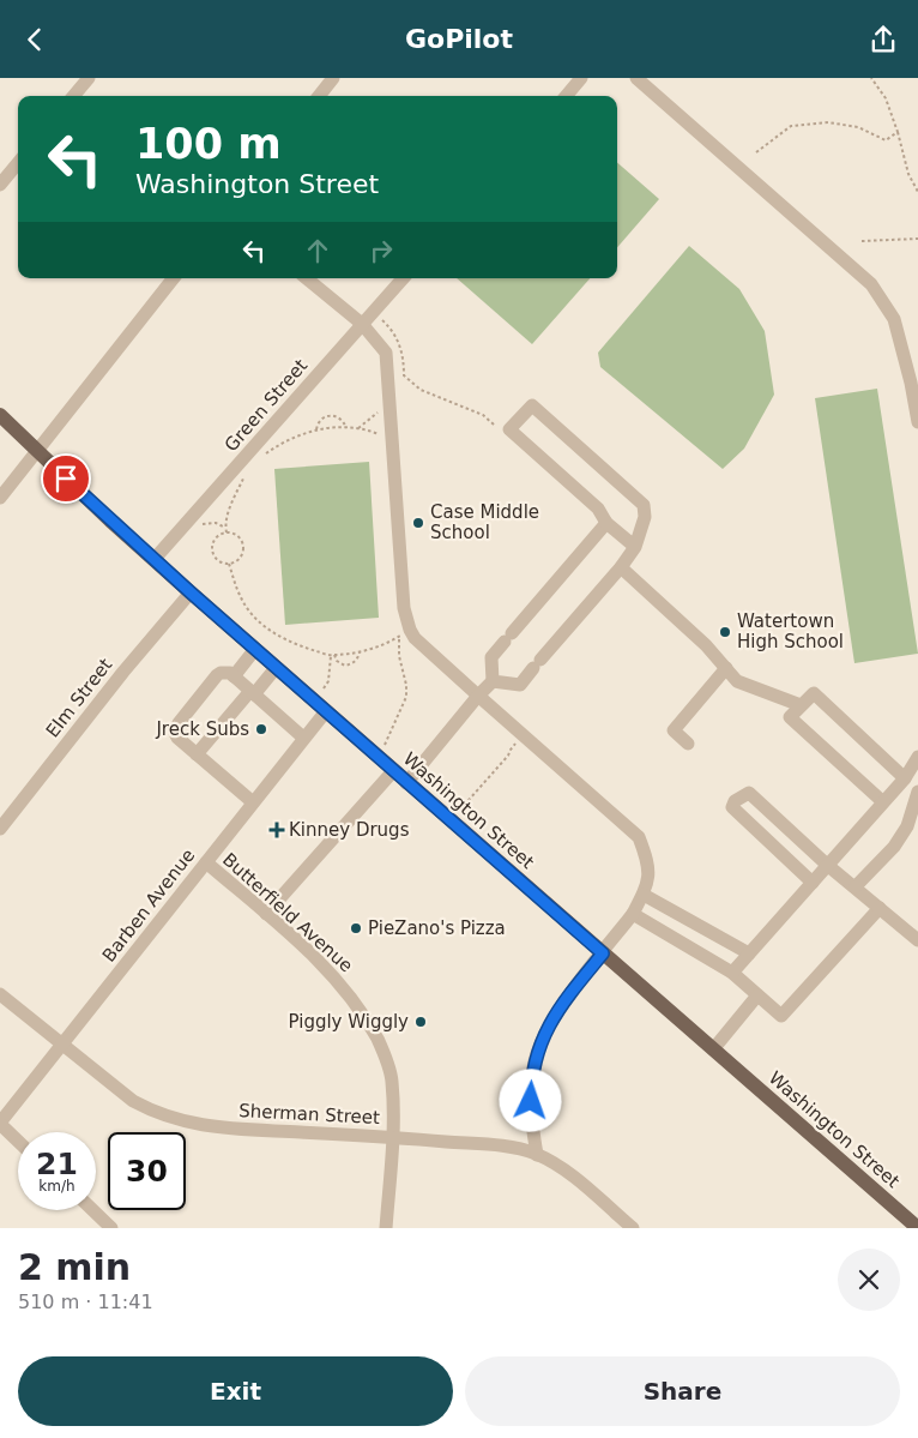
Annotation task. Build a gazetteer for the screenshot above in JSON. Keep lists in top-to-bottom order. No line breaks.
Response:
{"streets":{"main road":["Washington Street"],"street":["Green Street","Elm Street","Barben Avenue","Butterfield Avenue","Sherman Street"]},"crossings":[["Green Street","Washington Street"],["Elm Street","Washington Street"],["Washington Street","Barben Avenue"],["Barben Avenue","Butterfield Avenue"],["Barben Avenue","Sherman Street"],["Butterfield Avenue","Sherman Street"]],"places":{"other":["Case Middle School","Watertown High School","Jreck Subs","PieZano's Pizza","Piggly Wiggly"],"health":["Kinney Drugs"]},"page":{"header":"GoPilot","turn":["100 m","Washington Street"],"speed":"21 km/h","limit":"30","heading":["2 min","510 m · 11:41"],"buttons":["Exit","Share"]}}
